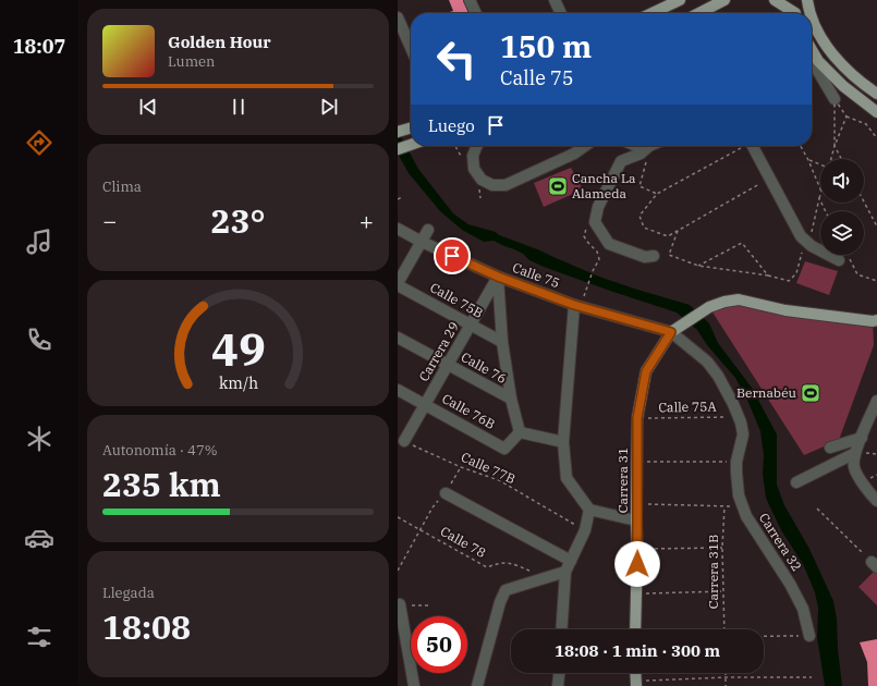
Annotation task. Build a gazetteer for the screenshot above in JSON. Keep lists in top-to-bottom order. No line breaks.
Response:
{"streets":{"main road":["Carrera 31"],"street":["Calle 75","Calle 75B","Carrera 29","Calle 76","Calle 76B","Carrera 32"],"path":["Calle 75A","Calle 77B","Calle 78","Carrera 31B"]},"crossings":[["Calle 75","Carrera 29"],["Calle 75","Carrera 31"],["Calle 75B","Carrera 29"],["Carrera 29","Calle 76"],["Carrera 29","Calle 76B"],["Carrera 29","Calle 77B"],["Calle 75A","Carrera 31"],["Carrera 31","Carrera 31B"]],"places":{"sports":["Cancha La Alameda","Bernabéu"]},"page":{"tabs":"18:07","turn":["150 m","Calle 75"],"song":["Golden Hour","Lumen"],"then":"Luego","tile":["Clima",["Autonomía · 47%","235 km"],["Llegada","18:08"]],"heat":["−","23°","+"],"limit":"50","trip":"18:08 · 1 min · 300 m","gauge":["49","km/h"]}}
